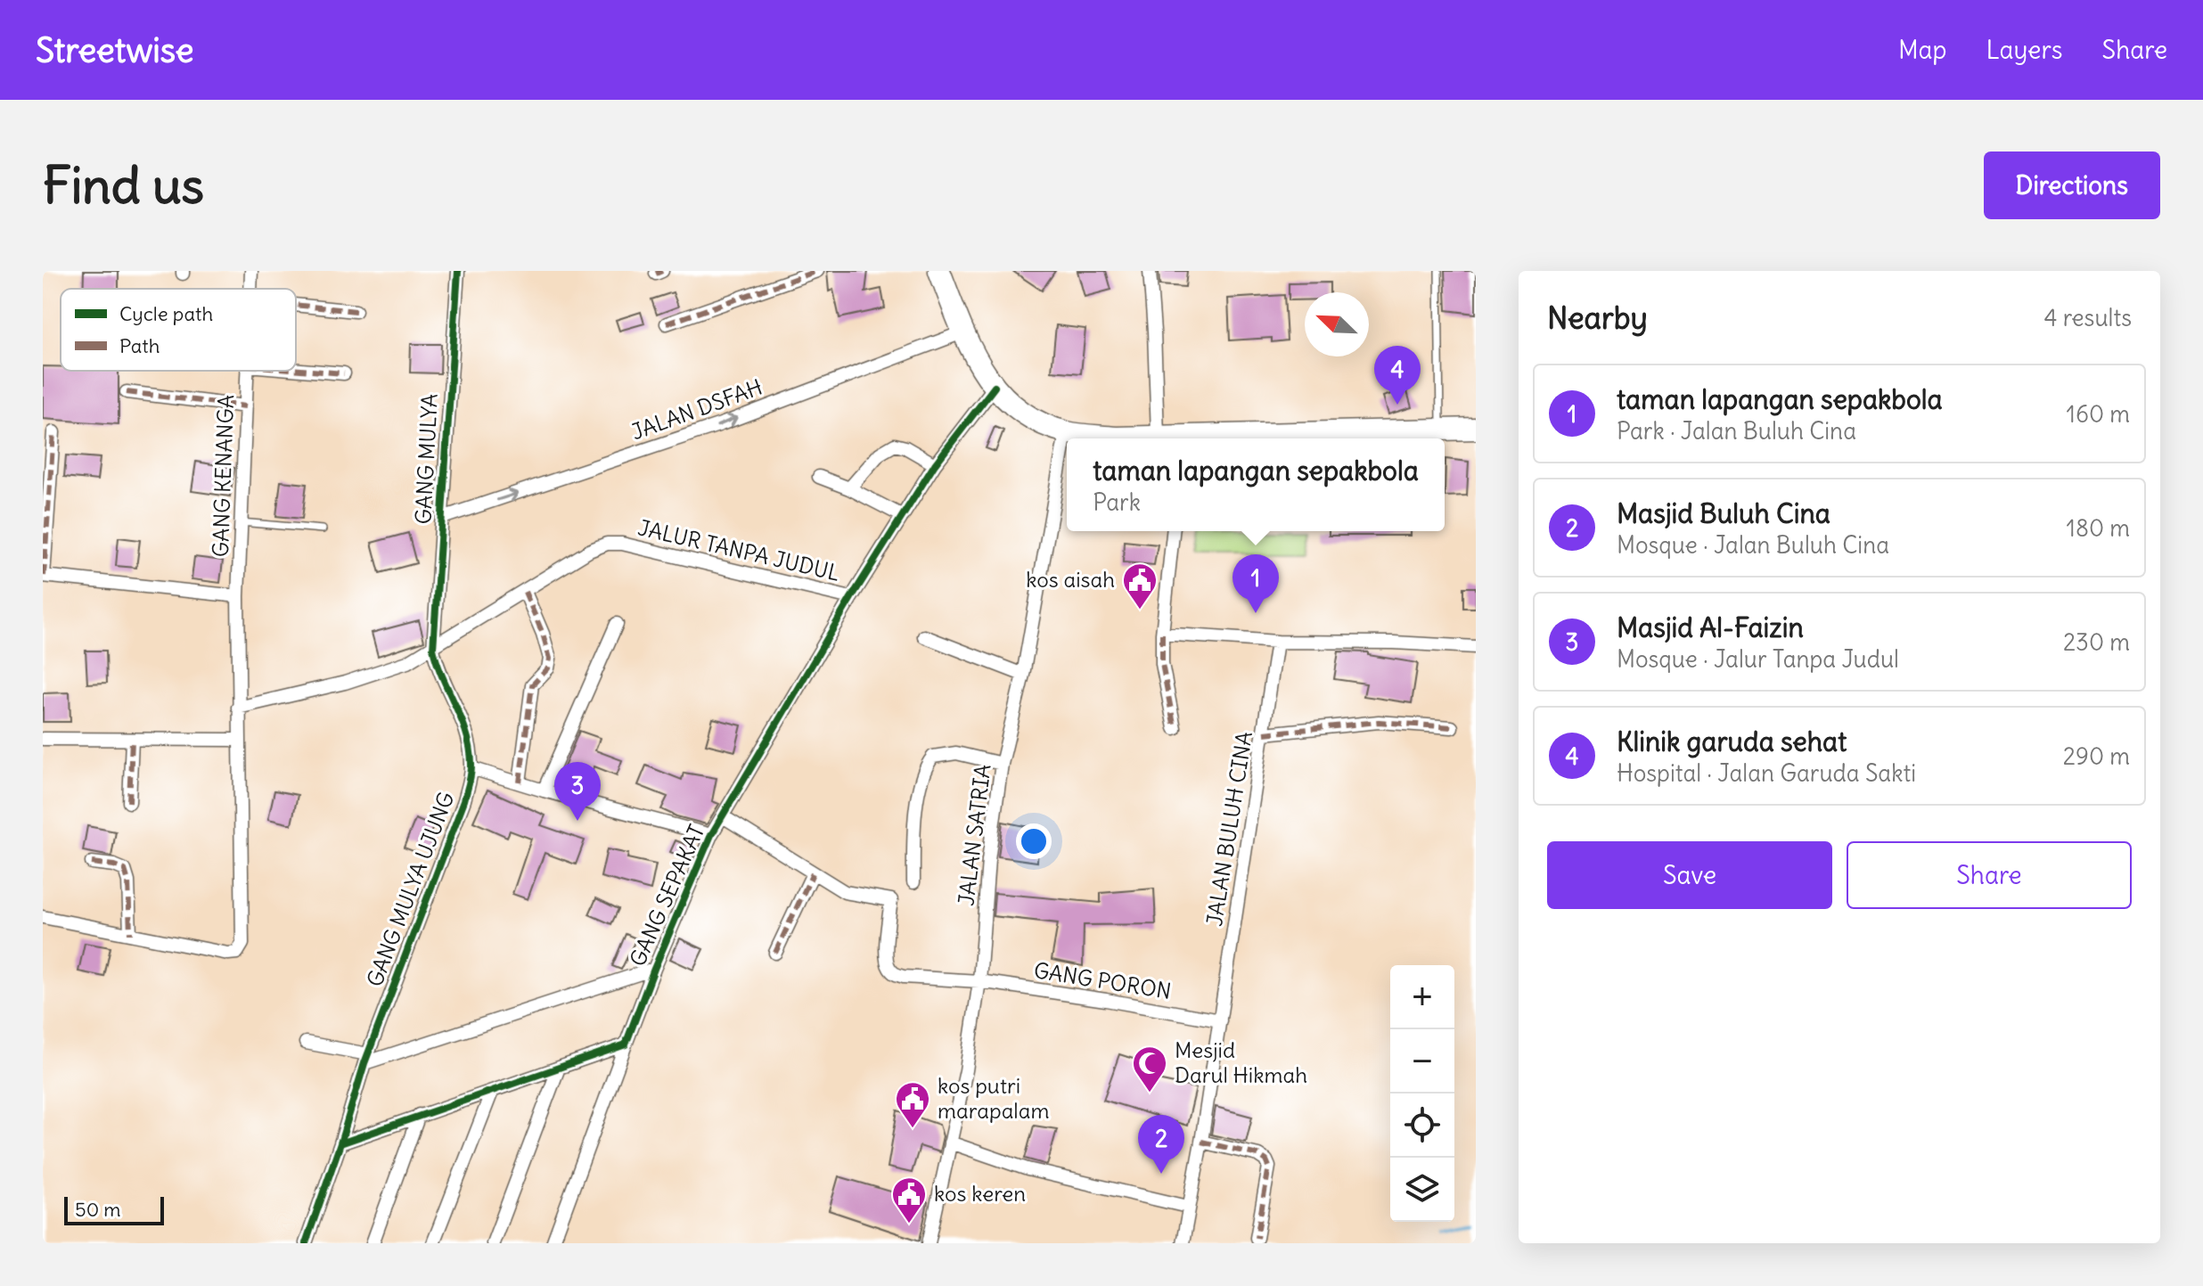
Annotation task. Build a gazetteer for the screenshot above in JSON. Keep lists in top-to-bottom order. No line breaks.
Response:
{"streets":{"street":["JALAN DSFAH","GANG MULYA","GANG KENANGA","JALUR TANPA JUDUL","JALAN BULUH CINA","JALAN SATRIA","GANG MULYA UJUNG","GANG SEPAKAT","GANG PORON"]},"crossings":[["JALAN DSFAH","GANG MULYA"],["GANG MULYA","JALUR TANPA JUDUL"],["GANG MULYA","GANG MULYA UJUNG"],["GANG KENANGA","JALUR TANPA JUDUL"],["JALUR TANPA JUDUL","GANG MULYA UJUNG"],["JALUR TANPA JUDUL","GANG SEPAKAT"],["JALAN BULUH CINA","GANG PORON"],["JALAN SATRIA","GANG PORON"],["GANG MULYA UJUNG","GANG SEPAKAT"]],"one_way":["JALAN DSFAH"],"places":{"public building":["kos aisah","kos putri marapalam","kos keren"],"mosque":["Mesjid Darul Hikmah"]},"legend":["Cycle path","Path"],"scale_bar":"50 m","north":"top left","page":{"header":"Streetwise","nav":["Map","Layers","Share"],"buttons":["Directions",["Save","Share"]],"title":"Find us","heading":["Nearby","4 results"],"pins":["4","1","3","2"],"list":[{"mark":"1","name":"taman lapangan sepakbola","note":"Park · Jalan Buluh Cina","value":"160 m"},{"mark":"2","name":"Masjid Buluh Cina","note":"Mosque · Jalan Buluh Cina","value":"180 m"},{"mark":"3","name":"Masjid Al-Faizin","note":"Mosque · Jalur Tanpa Judul","value":"230 m"},{"mark":"4","name":"Klinik garuda sehat","note":"Hospital · Jalan Garuda Sakti","value":"290 m"}],"popup":["taman lapangan sepakbola","Park"],"map_buttons":["+","−"],"scale":"50 m"}}
